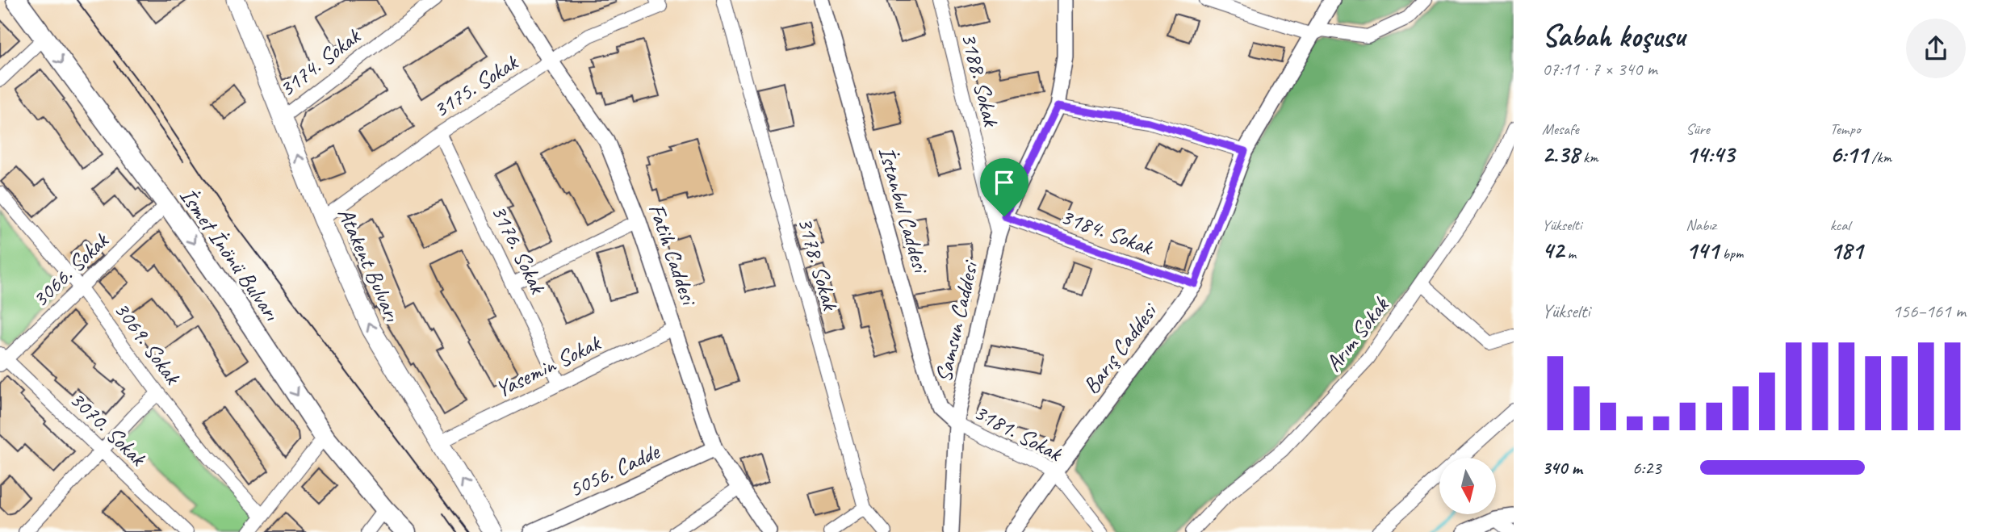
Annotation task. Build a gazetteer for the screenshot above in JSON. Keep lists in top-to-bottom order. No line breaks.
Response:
{"streets":{"main road":["İsmet İnönü Bulvarı","Atakent Bulvarı"],"street":["3174. Sokak","3188. Sokak","3175. Sokak","İstanbul Caddesi","3184. Sokak","3176. Sokak","Fatih Caddesi","3178. Sokak","3066. Sokak","Samsun Caddesi","Arım Sokak","3069. Sokak","Barış Caddesi","Yasemin Sokak","3070. Sokak","3181. Sokak","5056. Cadde"]},"crossings":[["3174. Sokak","Atakent Bulvarı"],["3188. Sokak","Samsun Caddesi"],["3175. Sokak","3176. Sokak"],["3175. Sokak","Fatih Caddesi"],["3175. Sokak","Atakent Bulvarı"],["İstanbul Caddesi","Samsun Caddesi"],["İstanbul Caddesi","3181. Sokak"],["3184. Sokak","Samsun Caddesi"],["3184. Sokak","Barış Caddesi"],["3176. Sokak","Yasemin Sokak"],["İsmet İnönü Bulvarı","3066. Sokak"],["Fatih Caddesi","Yasemin Sokak"],["Fatih Caddesi","5056. Cadde"],["Atakent Bulvarı","Yasemin Sokak"],["3066. Sokak","3069. Sokak"],["3066. Sokak","3070. Sokak"],["Samsun Caddesi","3181. Sokak"],["Barış Caddesi","3181. Sokak"]],"one_way":["İsmet İnönü Bulvarı","Atakent Bulvarı"],"north":"bottom","page":{"heading":["Sabah koşusu","07:11 · 7 × 340 m"],"stats":[["Mesafe","2.38 km"],["Süre","14:43"],["Tempo","6:11 /km"],["Yükselti","42 m"],["Nabız","141 bpm"],["kcal","181"]],"chart":["Yükselti","156–161 m"],"list":[{"name":"340 m","note":"6:23"}]}}
